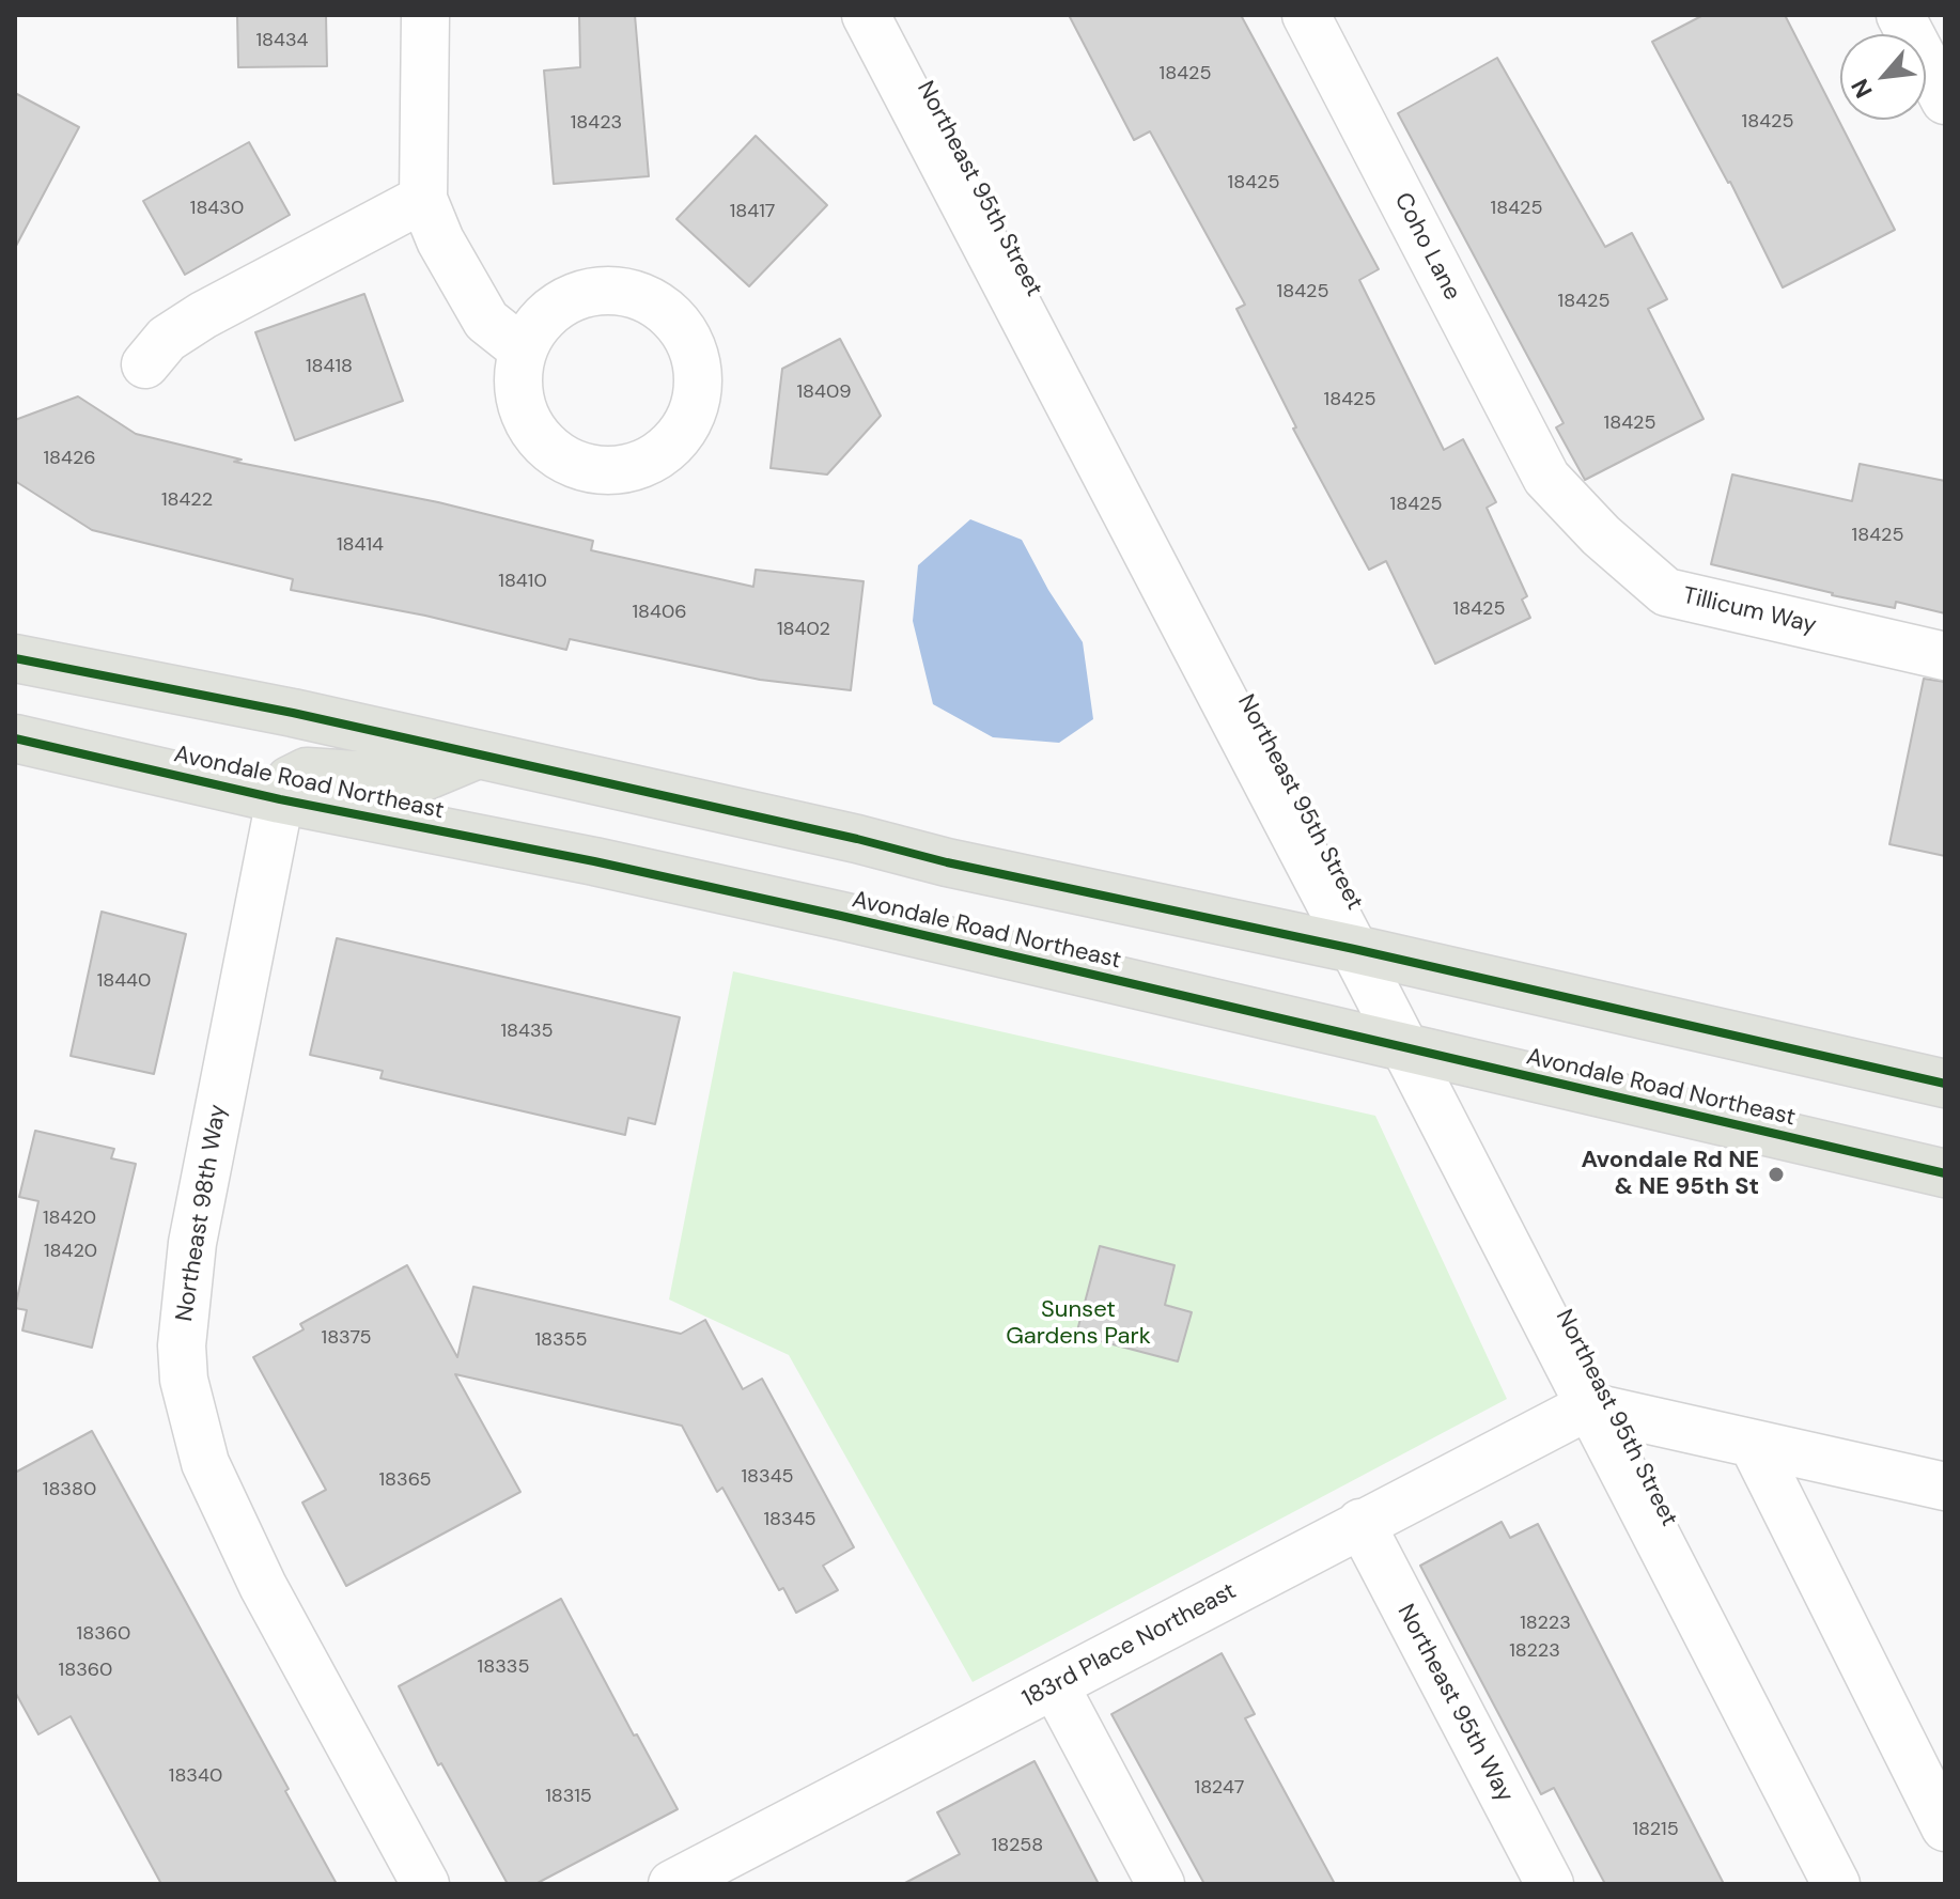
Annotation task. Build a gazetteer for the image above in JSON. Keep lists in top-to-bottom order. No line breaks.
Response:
{"streets":{"main road":["Avondale Road Northeast"],"street":["Northeast 95th Street","Coho Lane","Tillicum Way","Northeast 98th Way","183rd Place Northeast","Northeast 95th Way"]},"crossings":[["Northeast 95th Street","Avondale Road Northeast"],["Northeast 95th Street","183rd Place Northeast"],["Coho Lane","Tillicum Way"],["Avondale Road Northeast","Northeast 98th Way"],["183rd Place Northeast","Northeast 95th Way"]],"parks":["Sunset Gardens Park"],"places":["Avondale Rd NE & NE 95th St"],"house_numbers":["18434","18425","18425","18423","18425","18430","18425","18417","18425","18425","18418","18409","18425","18425","18426","18422","18425","18425","18414","18410","18425","18406","18402","18440","18435","18420","18420","18375","18355","18345","18365","18380","18345","18223","18360","18223","18335","18360","18340","18247","18315","18215","18258"],"north":"bottom left"}
